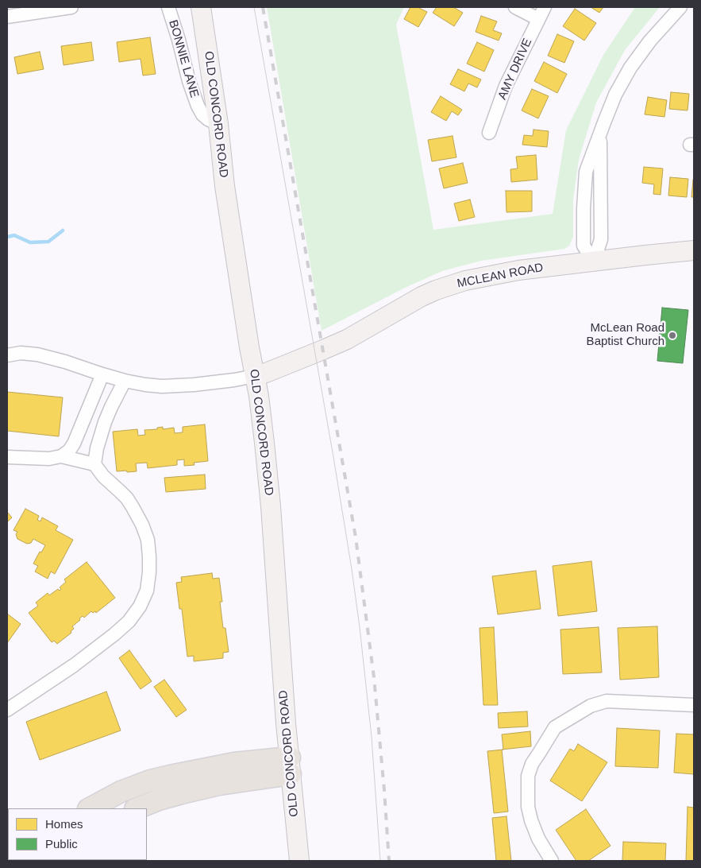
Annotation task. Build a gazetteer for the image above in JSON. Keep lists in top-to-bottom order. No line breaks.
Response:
{"streets":{"street":["BONNIE LANE","AMY DRIVE","OLD CONCORD ROAD","MCLEAN ROAD"]},"crossings":[["BONNIE LANE","OLD CONCORD ROAD"],["OLD CONCORD ROAD","MCLEAN ROAD"]],"places":["McLean Road Baptist Church"],"legend":["Homes","Public"]}
